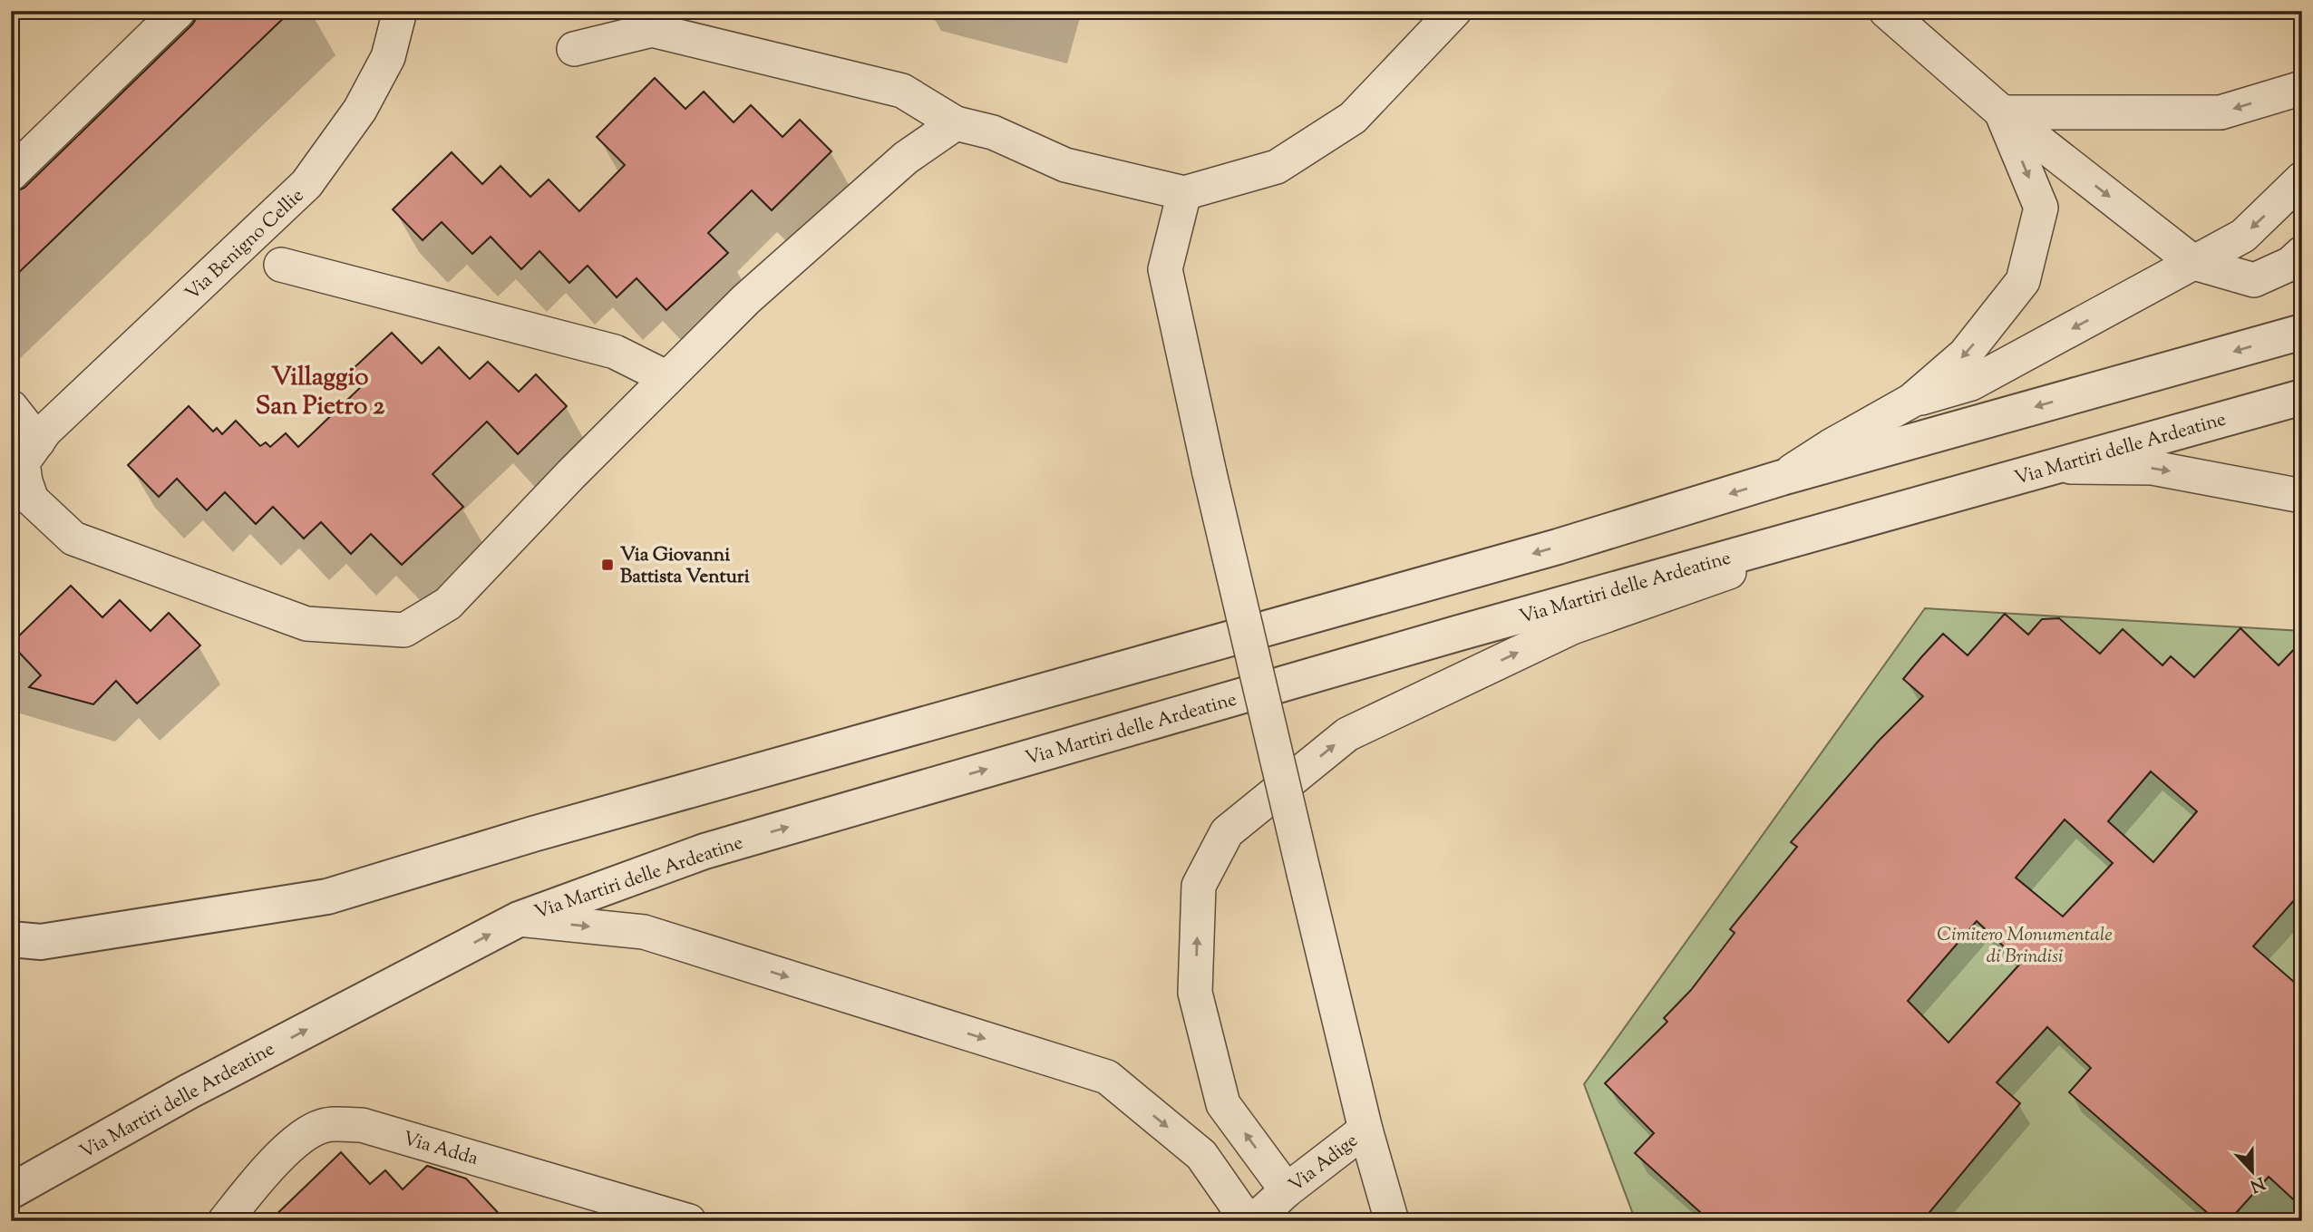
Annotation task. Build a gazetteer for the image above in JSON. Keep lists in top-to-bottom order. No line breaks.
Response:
{"streets":{"street":["Via Benigno Cellie","Via Martiri delle Ardeatine","Via Adda","Via Adige"]},"districts":["Villaggio San Pietro 2"],"parks":["Cimitero Monumentale di Brindisi"],"places":{"transit":["Via Giovanni Battista Venturi"]},"north":"bottom"}
